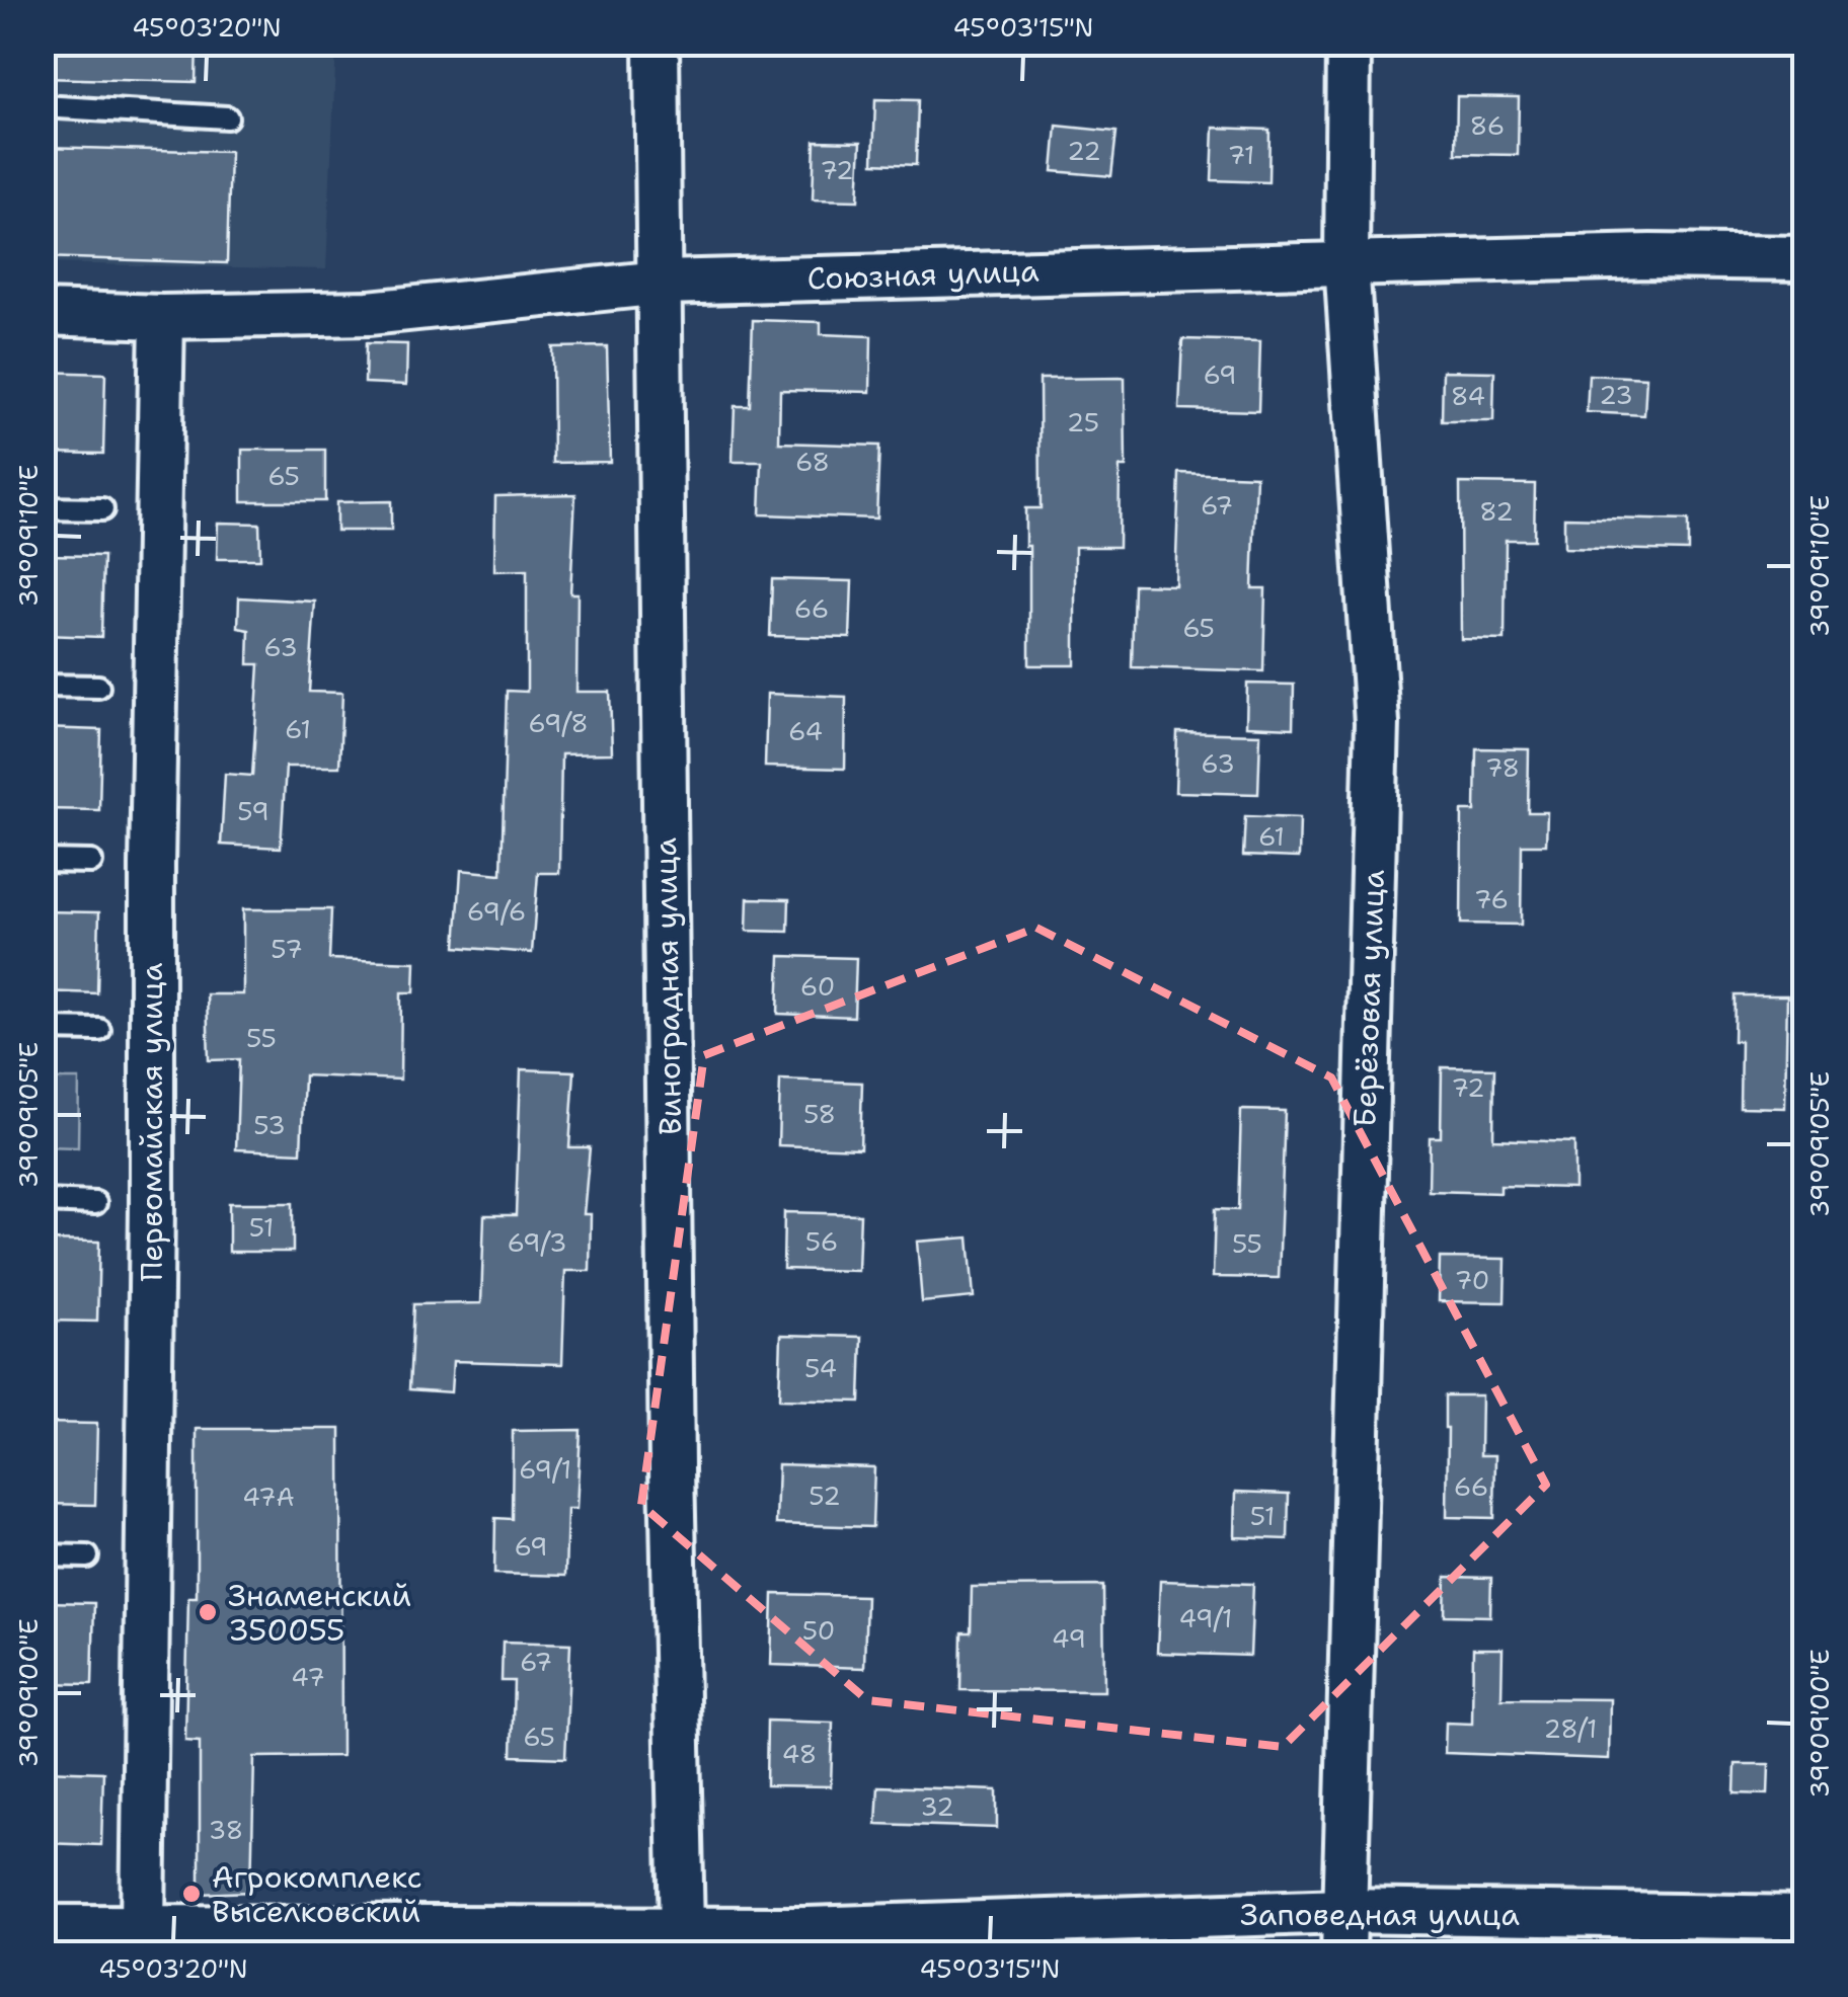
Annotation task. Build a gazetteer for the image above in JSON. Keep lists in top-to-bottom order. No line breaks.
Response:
{"streets":{"street":["Союзная улица","Виноградная улица","Берёзовая улица","Первомайская улица","Заповедная улица"]},"crossings":[["Союзная улица","Виноградная улица"],["Союзная улица","Берёзовая улица"],["Союзная улица","Первомайская улица"],["Виноградная улица","Заповедная улица"],["Берёзовая улица","Заповедная улица"],["Первомайская улица","Заповедная улица"]],"places":["Знаменский 350055","Агрокомплекс Выселковский"],"house_numbers":["86","22","71","72","69","23","84","25","68","65","67","82","66","65","63","69/8","61","64","63","78","59","61","76","69/6","57","60","55","72","58","53","51","56","69/3","55","70","54","69/1","66","52","47А","51","69","49/1","50","49","67","47","28/1","65","48","32","38"],"coordinates":["45°03'20\"N","45°03'15\"N","39°09'10\"E","39°09'05\"E","39°09'00\"E"]}
